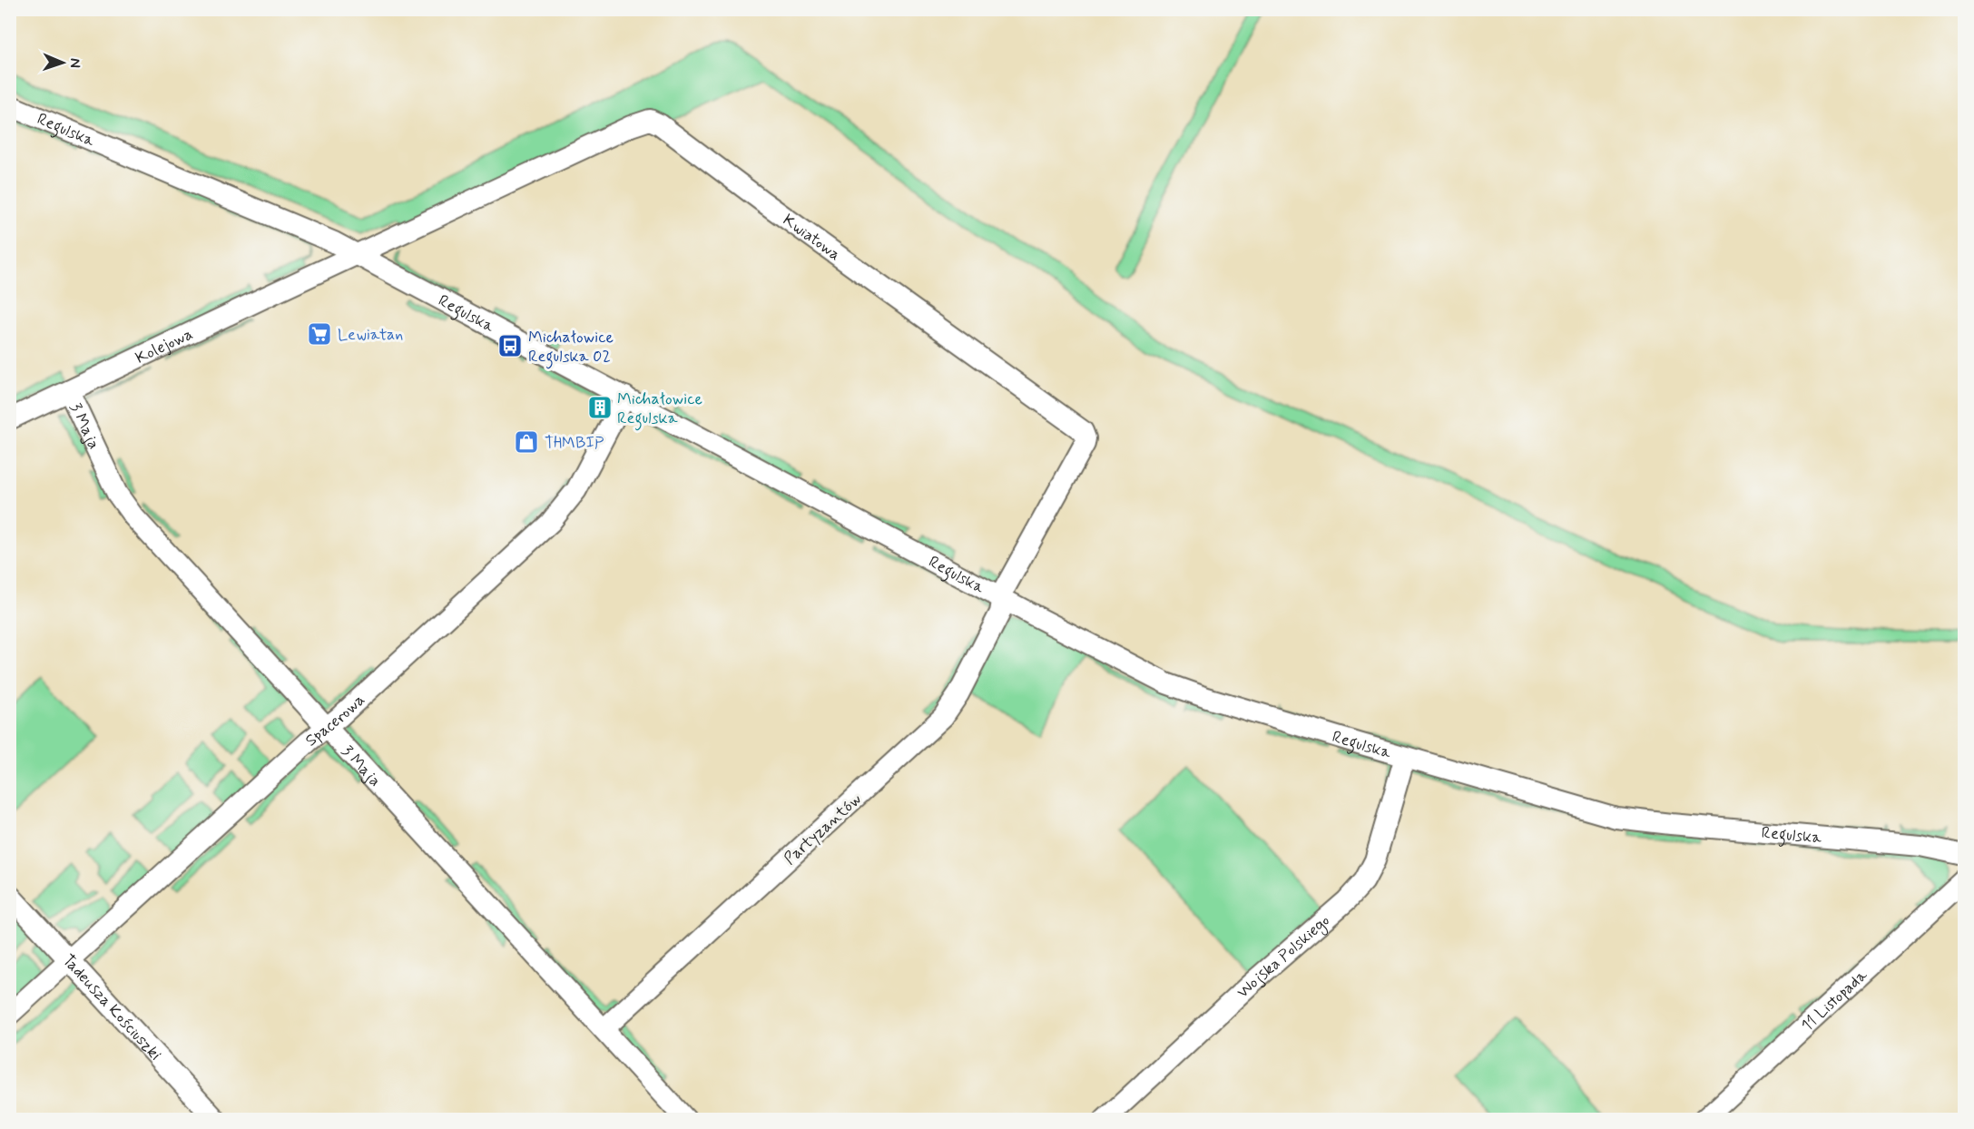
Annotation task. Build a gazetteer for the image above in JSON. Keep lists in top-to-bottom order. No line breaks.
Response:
{"streets":{"street":["Regulska","Kwiatowa","Kolejowa","3 Maja","Spacerowa","Partyzantów","Wojska Polskiego","11 Listopada","Tadeusza Kościuszki"]},"crossings":[["Regulska","Kwiatowa"],["Regulska","Kolejowa"],["Regulska","Spacerowa"],["Regulska","Partyzantów"],["Regulska","Wojska Polskiego"],["Kwiatowa","Kolejowa"],["Kwiatowa","Partyzantów"],["Kolejowa","3 Maja"],["3 Maja","Spacerowa"],["3 Maja","Partyzantów"],["Spacerowa","Tadeusza Kościuszki"]],"places":{"supermarket":["Lewiatan"],"bus stop":["Michałowice Regulska 02"],"building":["Michałowice Regulska"],"shop":["THMBIP"]},"north":"right"}
